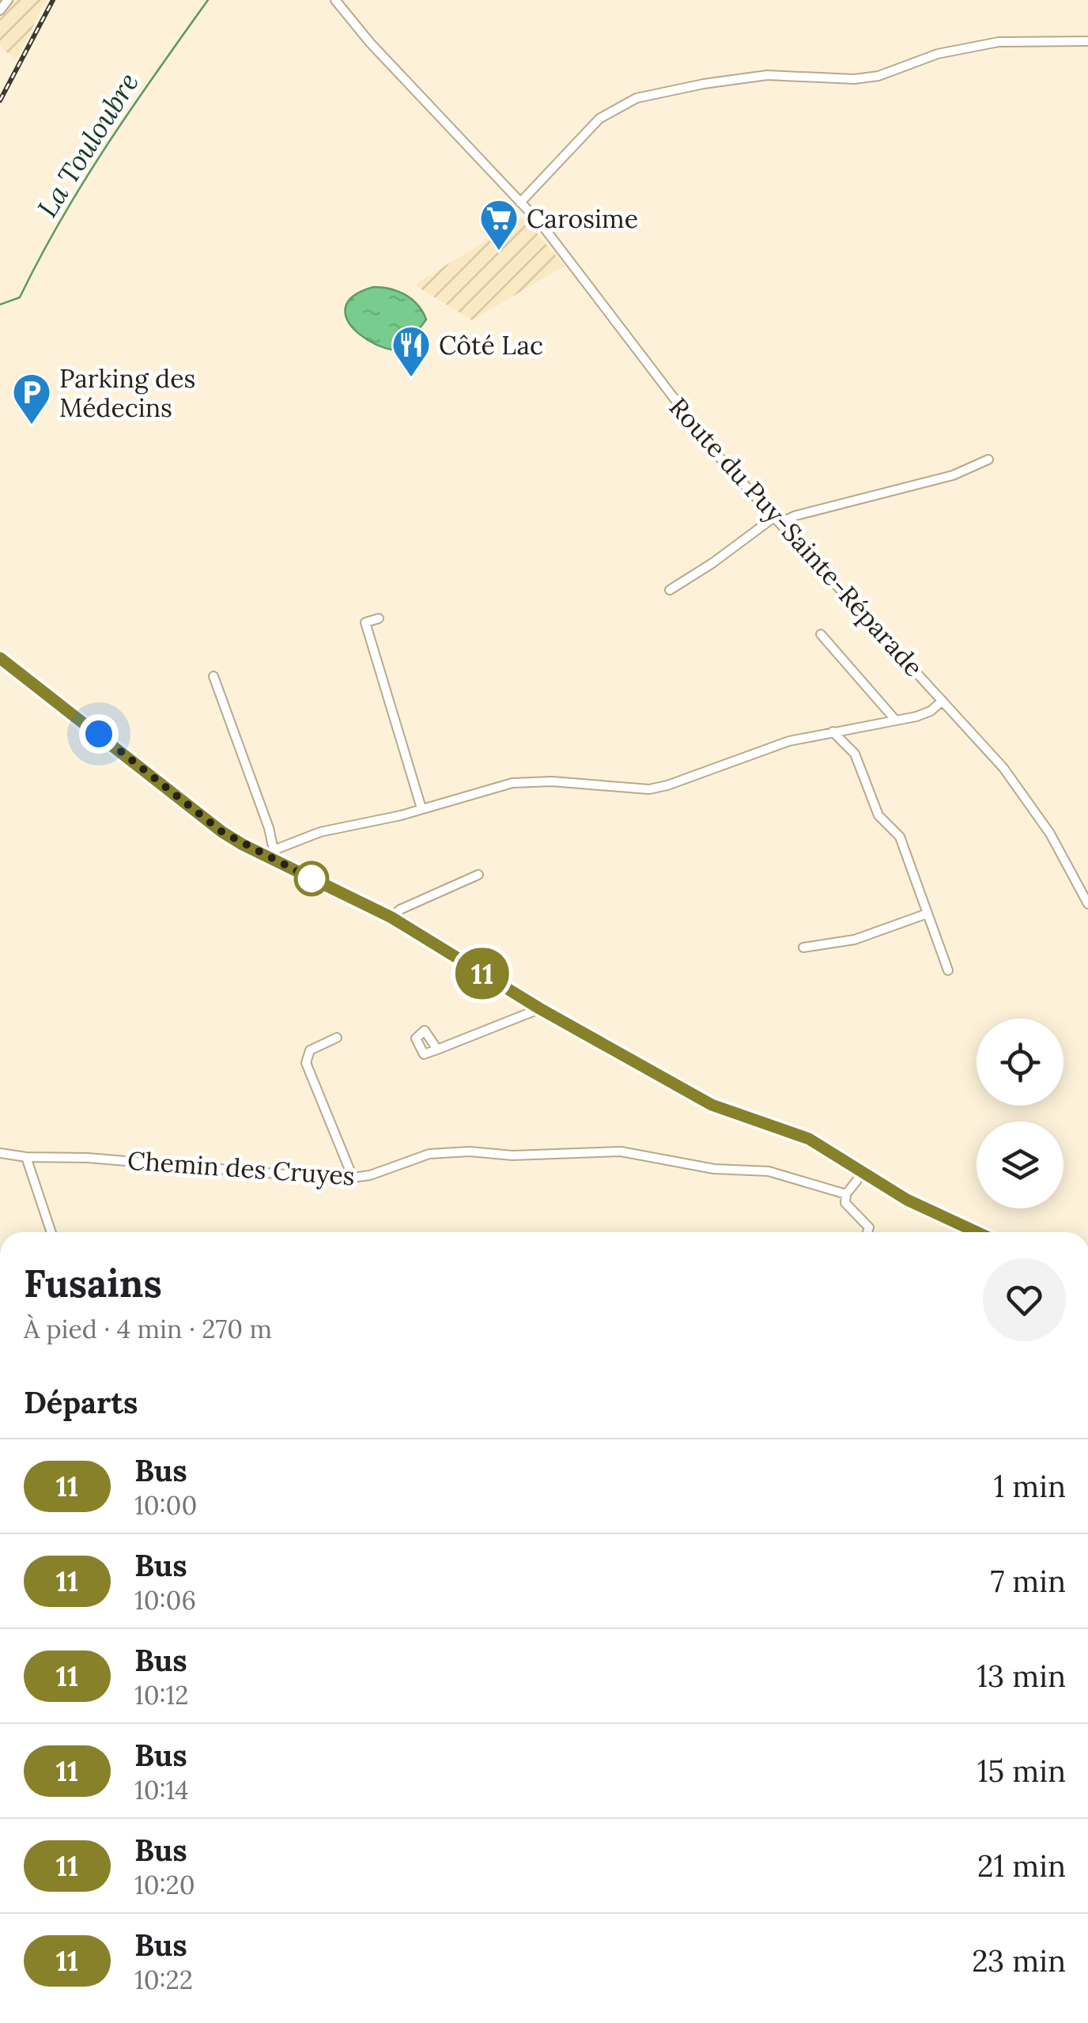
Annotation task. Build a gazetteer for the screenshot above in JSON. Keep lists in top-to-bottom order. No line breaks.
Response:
{"streets":{"street":["Route du Puy-Sainte-Réparade","Chemin des Cruyes"]},"water":["La Touloubre"],"places":{"supermarket":["Carosime"],"restaurant":["Côté Lac"],"parking":["Parking des Médecins"]},"lines":["bus line 11"],"page":{"on_map":"11","heading":[["Fusains","À pied · 4 min · 270 m"],"Départs"],"list":[{"mark":"11","name":"Bus","note":"10:00","value":"1 min"},{"mark":"11","name":"Bus","note":"10:06","value":"7 min"},{"mark":"11","name":"Bus","note":"10:12","value":"13 min"},{"mark":"11","name":"Bus","note":"10:14","value":"15 min"},{"mark":"11","name":"Bus","note":"10:20","value":"21 min"},{"mark":"11","name":"Bus","note":"10:22","value":"23 min"}]}}
